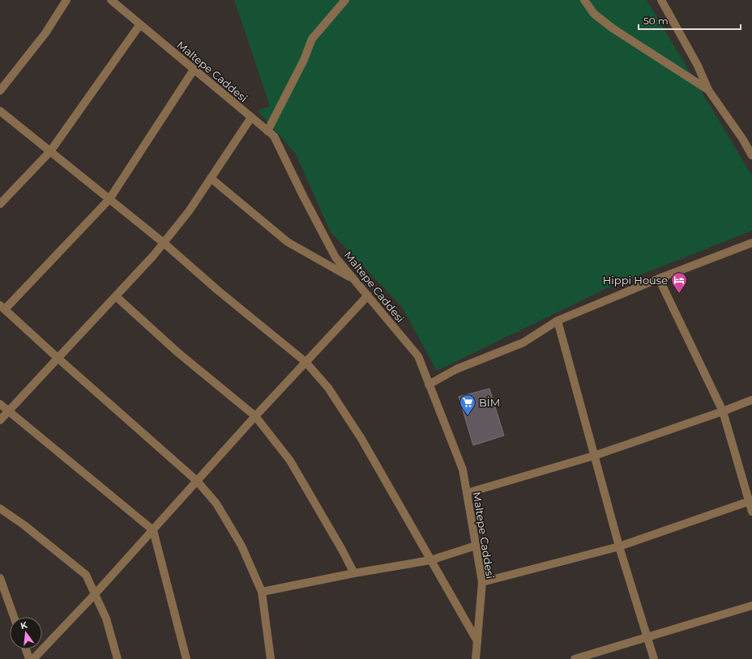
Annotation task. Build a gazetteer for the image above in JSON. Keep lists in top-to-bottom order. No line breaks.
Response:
{"streets":{"street":["Maltepe Caddesi"]},"places":{"hotel":["Hippi House"],"supermarket":["BİM"]},"scale_bar":"50 m","north":"top"}
